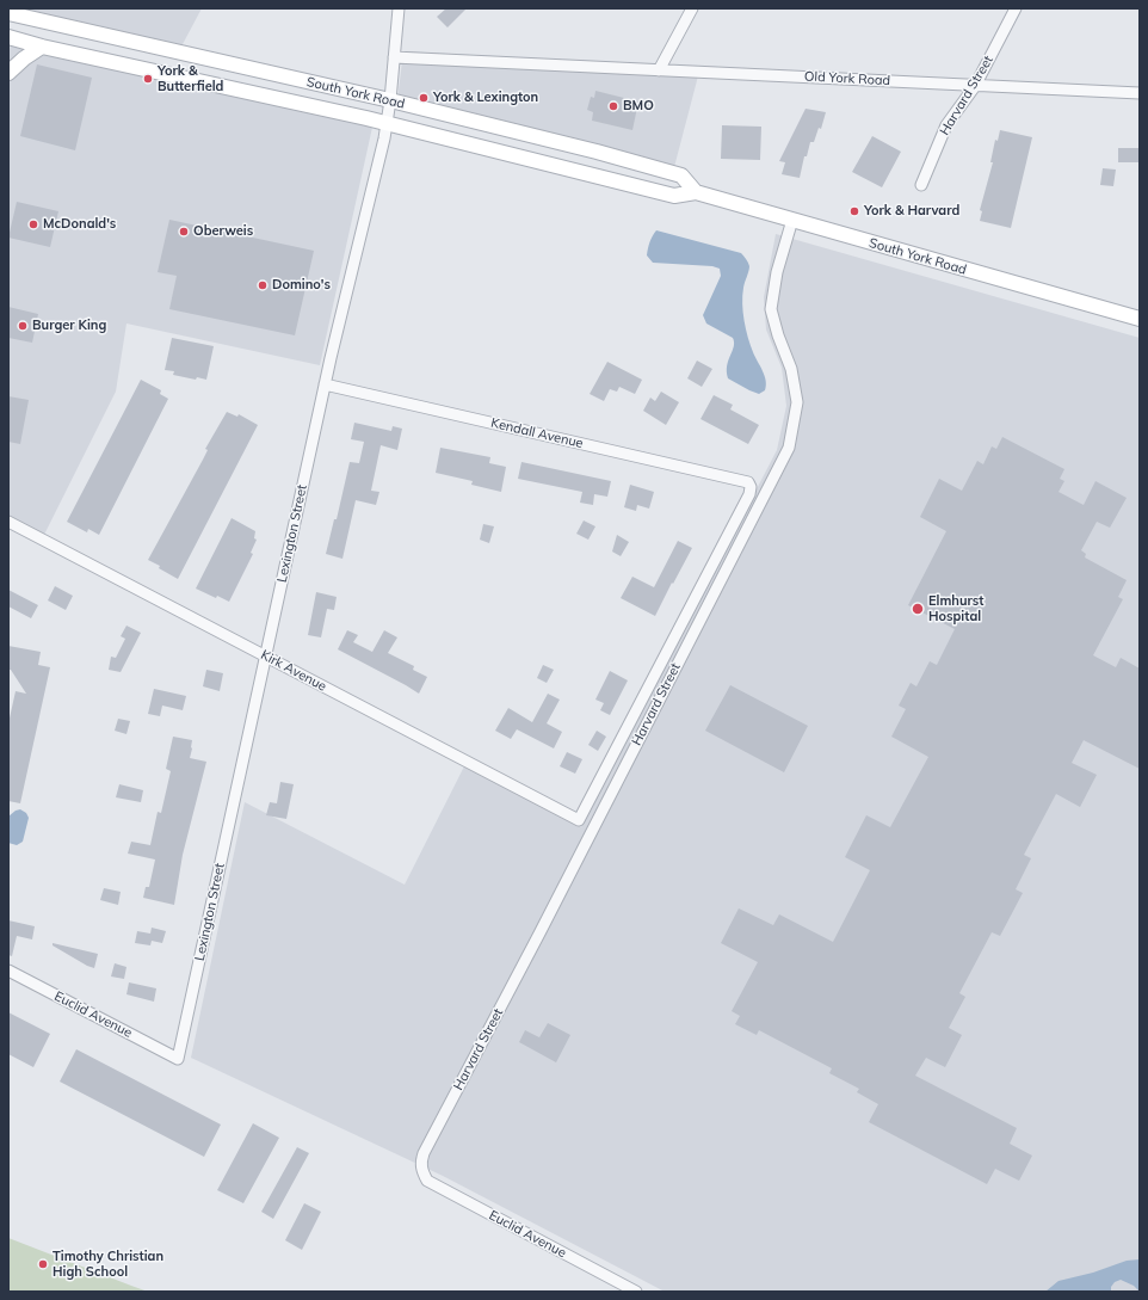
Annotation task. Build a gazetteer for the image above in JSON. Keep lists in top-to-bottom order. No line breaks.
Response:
{"streets":{"main road":["South York Road"],"street":["Old York Road","Harvard Street","Kendall Avenue","Lexington Street","Kirk Avenue","Euclid Avenue"]},"crossings":[["Old York Road","Harvard Street"],["Old York Road","Lexington Street"],["South York Road","Harvard Street"],["South York Road","Lexington Street"],["Harvard Street","Kendall Avenue"],["Harvard Street","Kirk Avenue"],["Harvard Street","Euclid Avenue"],["Kendall Avenue","Lexington Street"],["Lexington Street","Kirk Avenue"],["Lexington Street","Euclid Avenue"]],"places":["York & Butterfield","York & Lexington","BMO","York & Harvard","McDonald's","Oberweis","Domino's","Burger King","Elmhurst Hospital","Timothy Christian High School"]}
